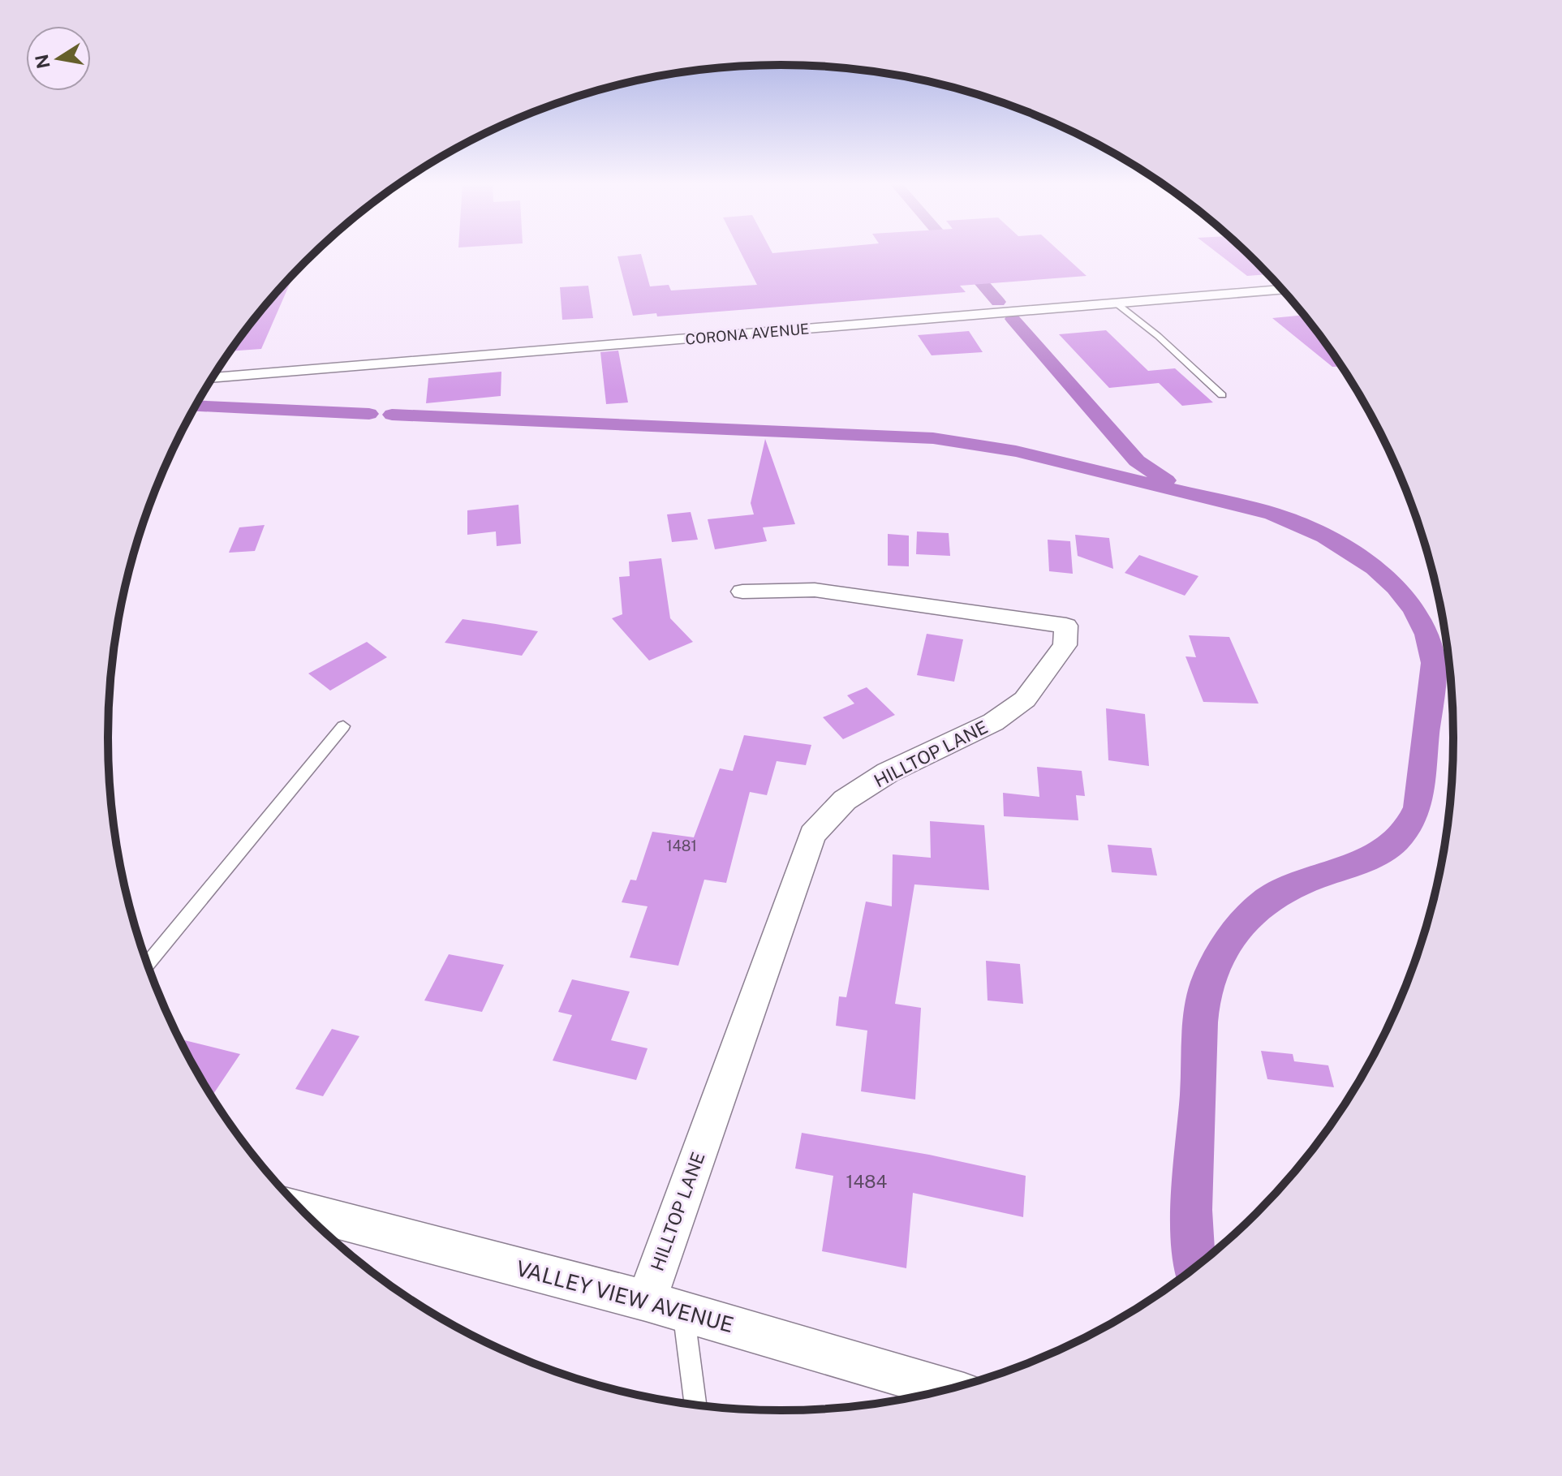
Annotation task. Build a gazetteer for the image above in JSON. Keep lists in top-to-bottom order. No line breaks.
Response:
{"streets":{"street":["CORONA AVENUE","HILLTOP LANE","VALLEY VIEW AVENUE"]},"crossings":[["HILLTOP LANE","VALLEY VIEW AVENUE"]],"house_numbers":["1481","1484"],"north":"left"}
